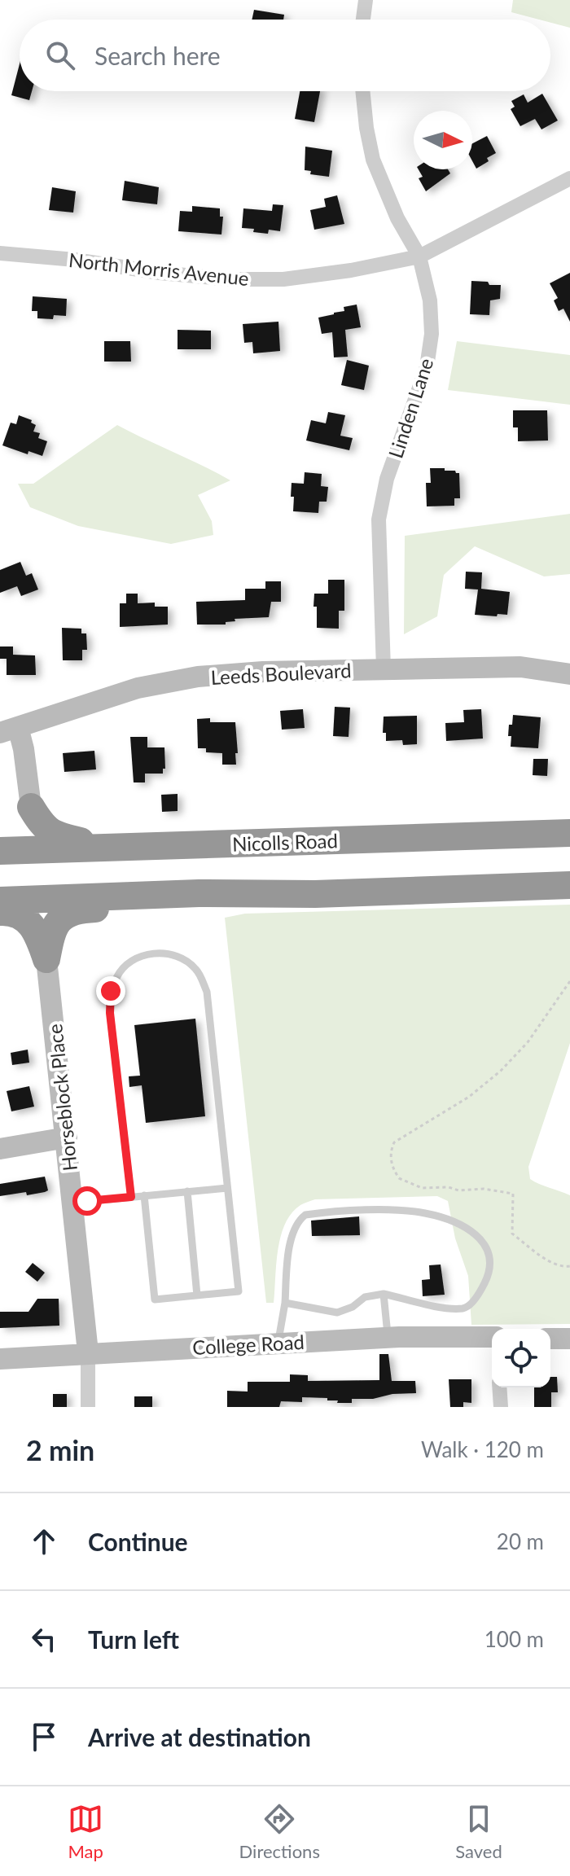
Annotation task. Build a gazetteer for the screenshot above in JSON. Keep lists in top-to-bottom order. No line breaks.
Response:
{"streets":{"highway":["Nicolls Road"],"street":["North Morris Avenue","Linden Lane","Leeds Boulevard","Horseblock Place","College Road"]},"crossings":[["North Morris Avenue","Linden Lane"],["Linden Lane","Leeds Boulevard"],["Horseblock Place","College Road"]],"north":"right","page":{"search":"Search here","heading":["2 min","Walk · 120 m"],"list":[["Continue","20 m"],["Turn left","100 m"],"Arrive at destination"],"nav":["Map","Directions","Saved"]}}
